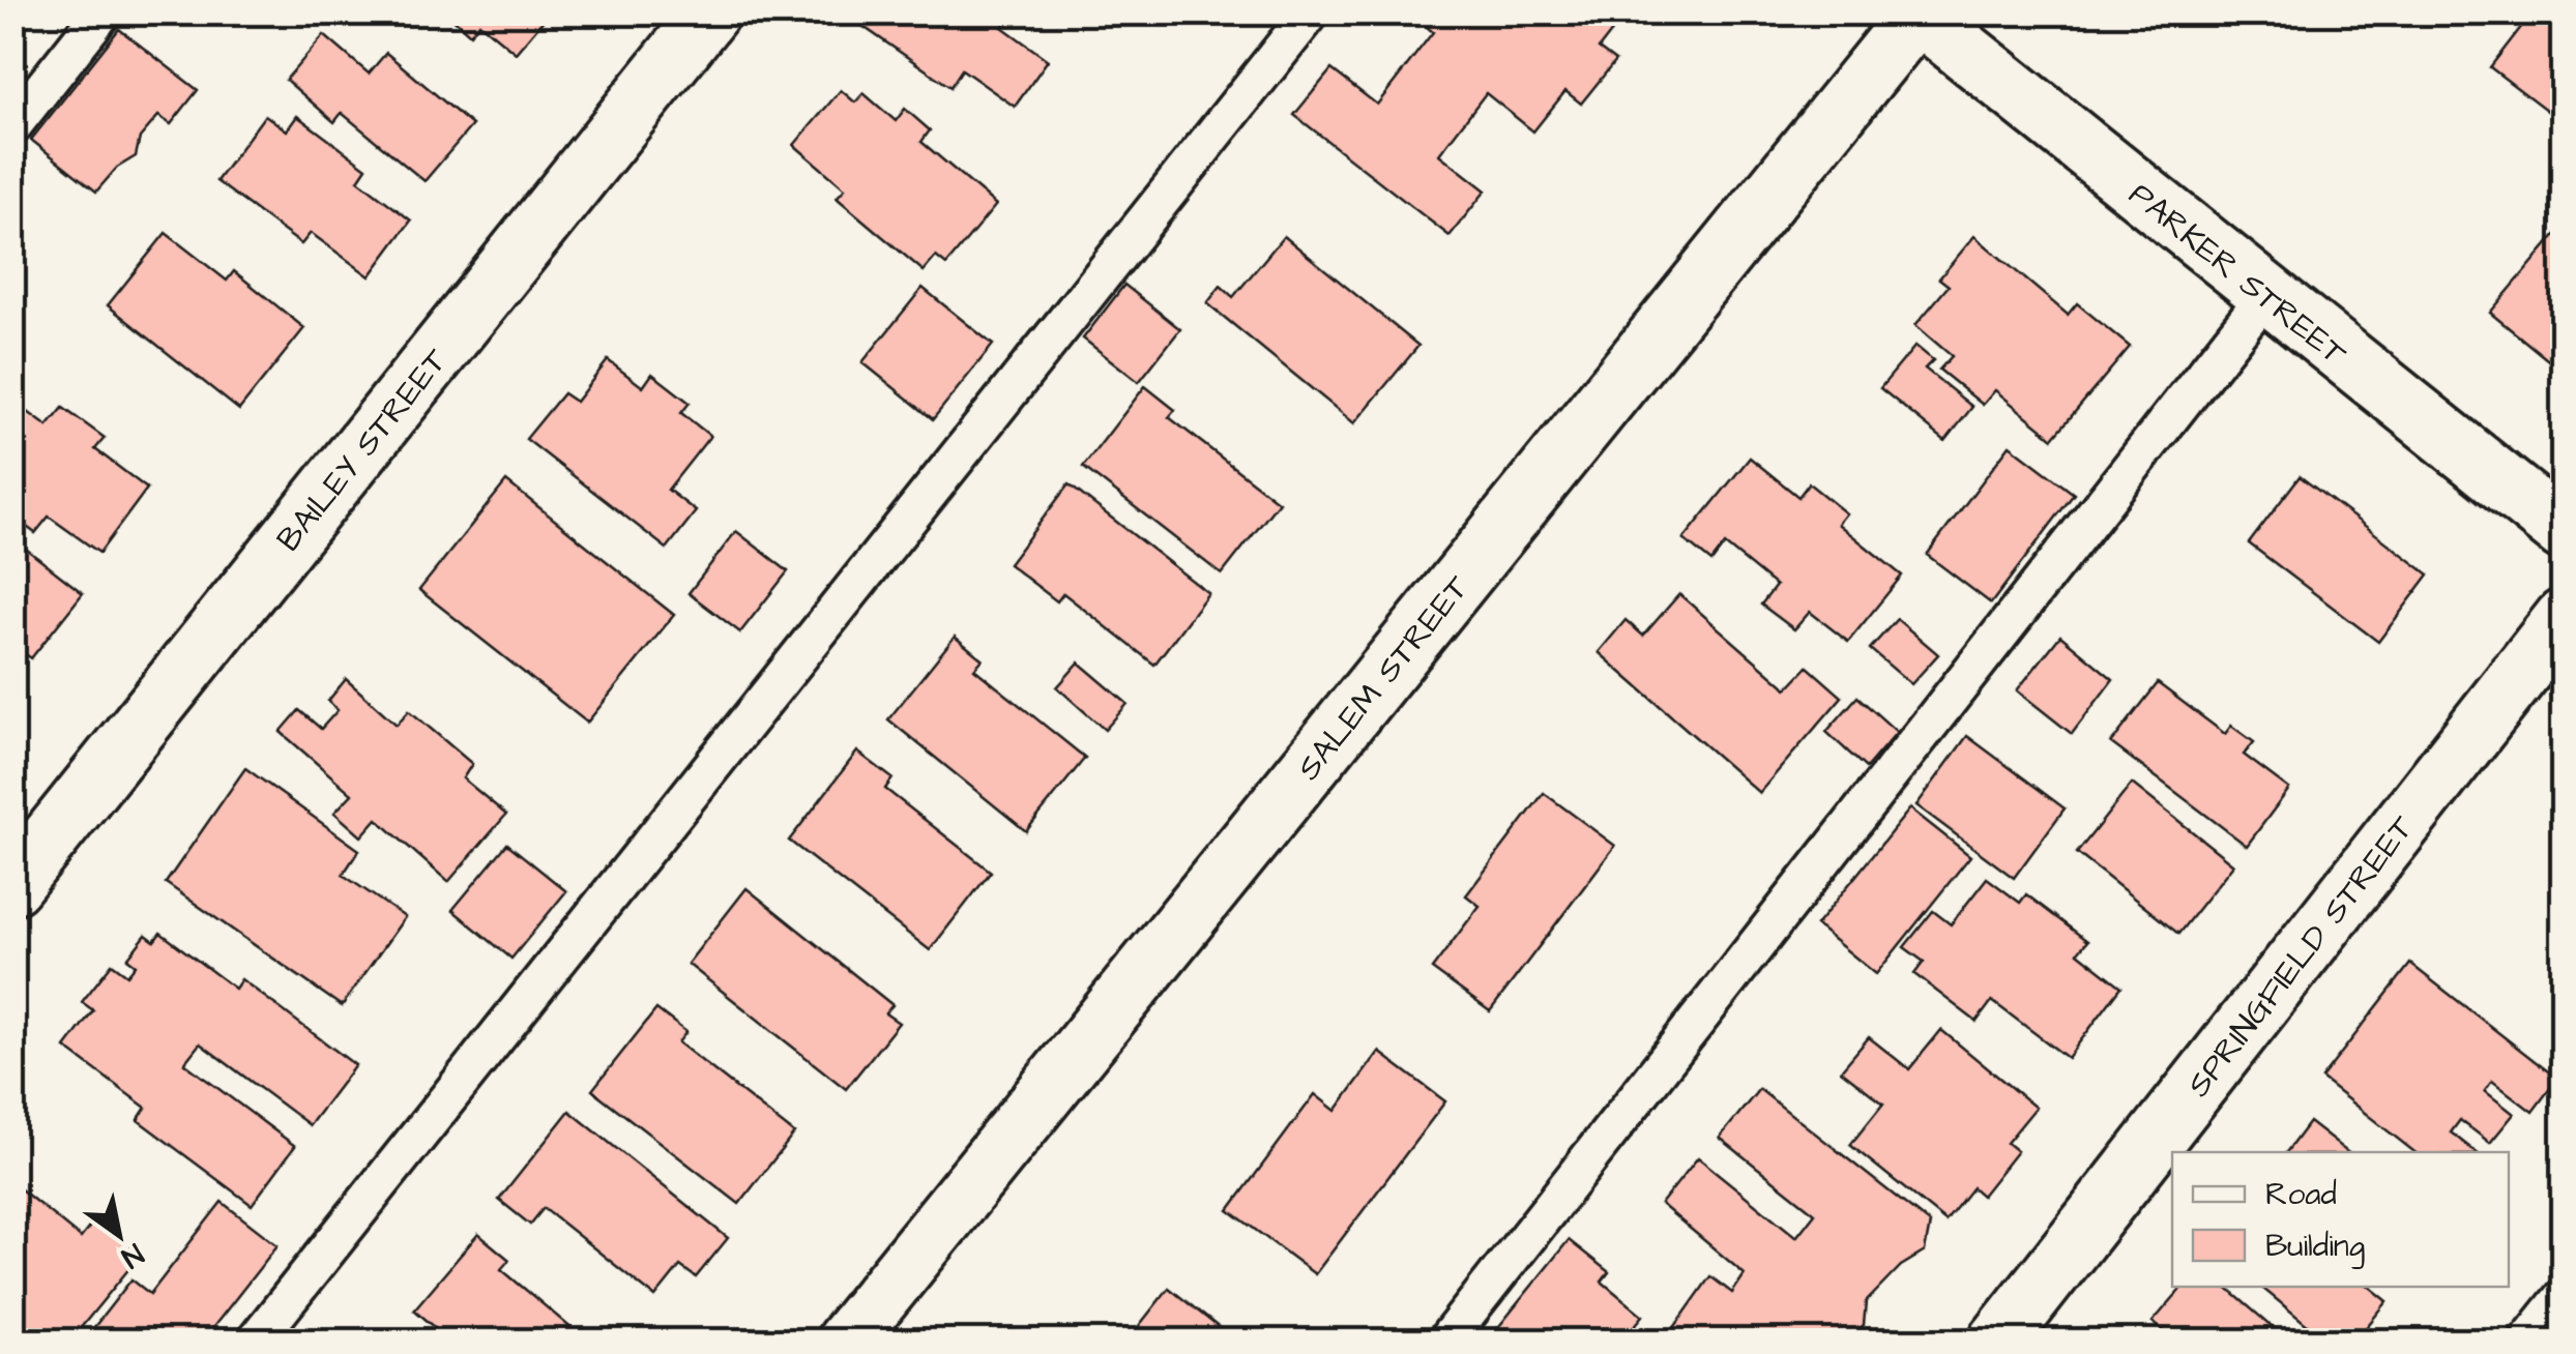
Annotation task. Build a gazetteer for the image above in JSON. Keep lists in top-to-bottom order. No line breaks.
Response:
{"streets":{"main road":["PARKER STREET","BAILEY STREET","SALEM STREET","SPRINGFIELD STREET"]},"crossings":[["PARKER STREET","SALEM STREET"]],"legend":["Road","Building"],"north":"bottom right"}
